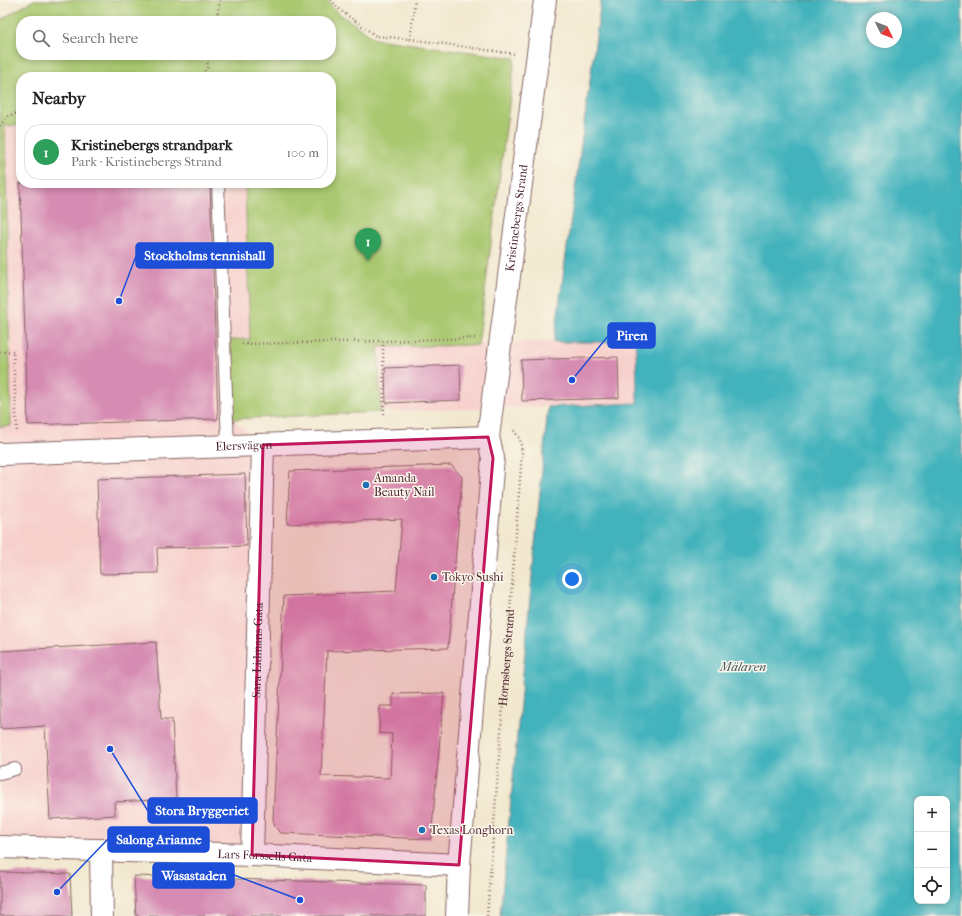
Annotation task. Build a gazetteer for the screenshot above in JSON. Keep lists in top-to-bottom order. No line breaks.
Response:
{"streets":{"street":["Kristinebergs Strand","Elersvägen","Sara Lidmans Gata","Lars Forssells Gata"],"path":["Hornsbergs Strand"]},"crossings":[["Kristinebergs Strand","Elersvägen"],["Kristinebergs Strand","Hornsbergs Strand"],["Elersvägen","Sara Lidmans Gata"],["Sara Lidmans Gata","Lars Forssells Gata"]],"water":["Mälaren"],"places":["Stockholms tennishall","Piren","Amanda Beauty Nail","Tokyo Sushi","Stora Bryggeriet","Texas Longhorn","Salong Arianne","Wasastaden"],"north":"bottom right","page":{"search":"Search here","heading":"Nearby","list":[{"mark":"1","name":"Kristinebergs strandpark","note":"Park · Kristinebergs Strand","value":"100 m"}],"pins":"1","map_buttons":["+","−"]}}
